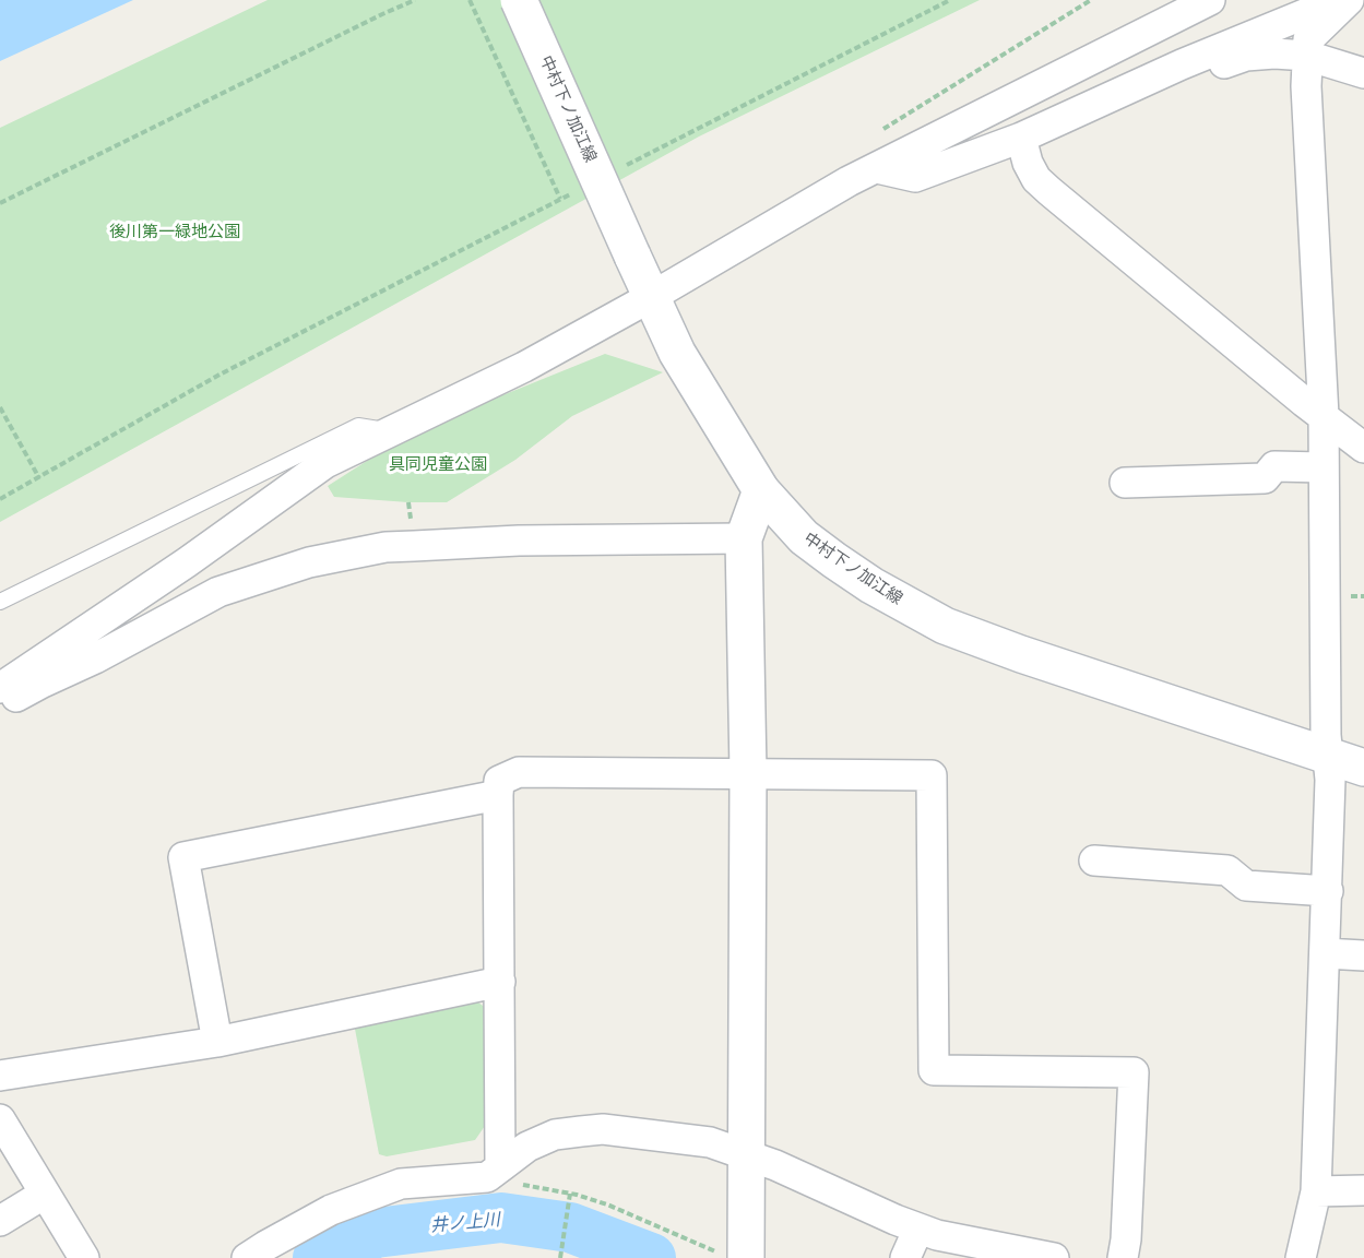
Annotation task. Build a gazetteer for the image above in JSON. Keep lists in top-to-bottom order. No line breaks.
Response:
{"streets":{"main road":["中村下ノ加江線"]},"water":["井ノ上川"],"parks":["後川第一緑地公園","具同児童公園"]}
